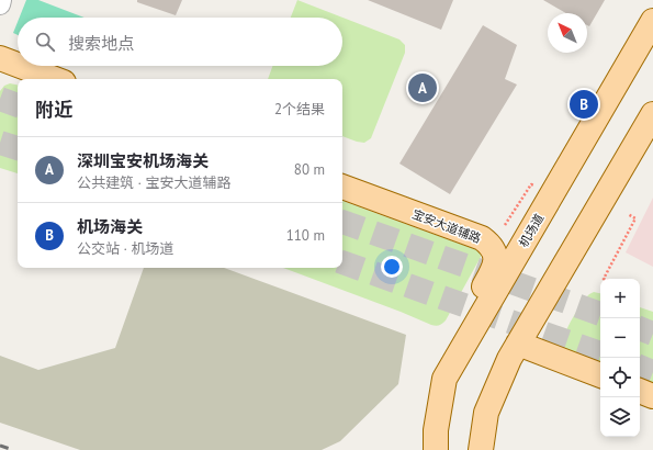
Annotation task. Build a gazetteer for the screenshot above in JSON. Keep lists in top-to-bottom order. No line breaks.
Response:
{"streets":{"main road":["宝安大道辅路","机场道"]},"crossings":[["宝安大道辅路","机场道"]],"north":"top left","page":{"search":"搜索地点","pins":["A","B"],"heading":["附近","2个结果"],"list":[{"mark":"A","name":"深圳宝安机场海关","note":"公共建筑 · 宝安大道辅路","value":"80 m"},{"mark":"B","name":"机场海关","note":"公交站 · 机场道","value":"110 m"}],"map_buttons":["+","−"]}}
